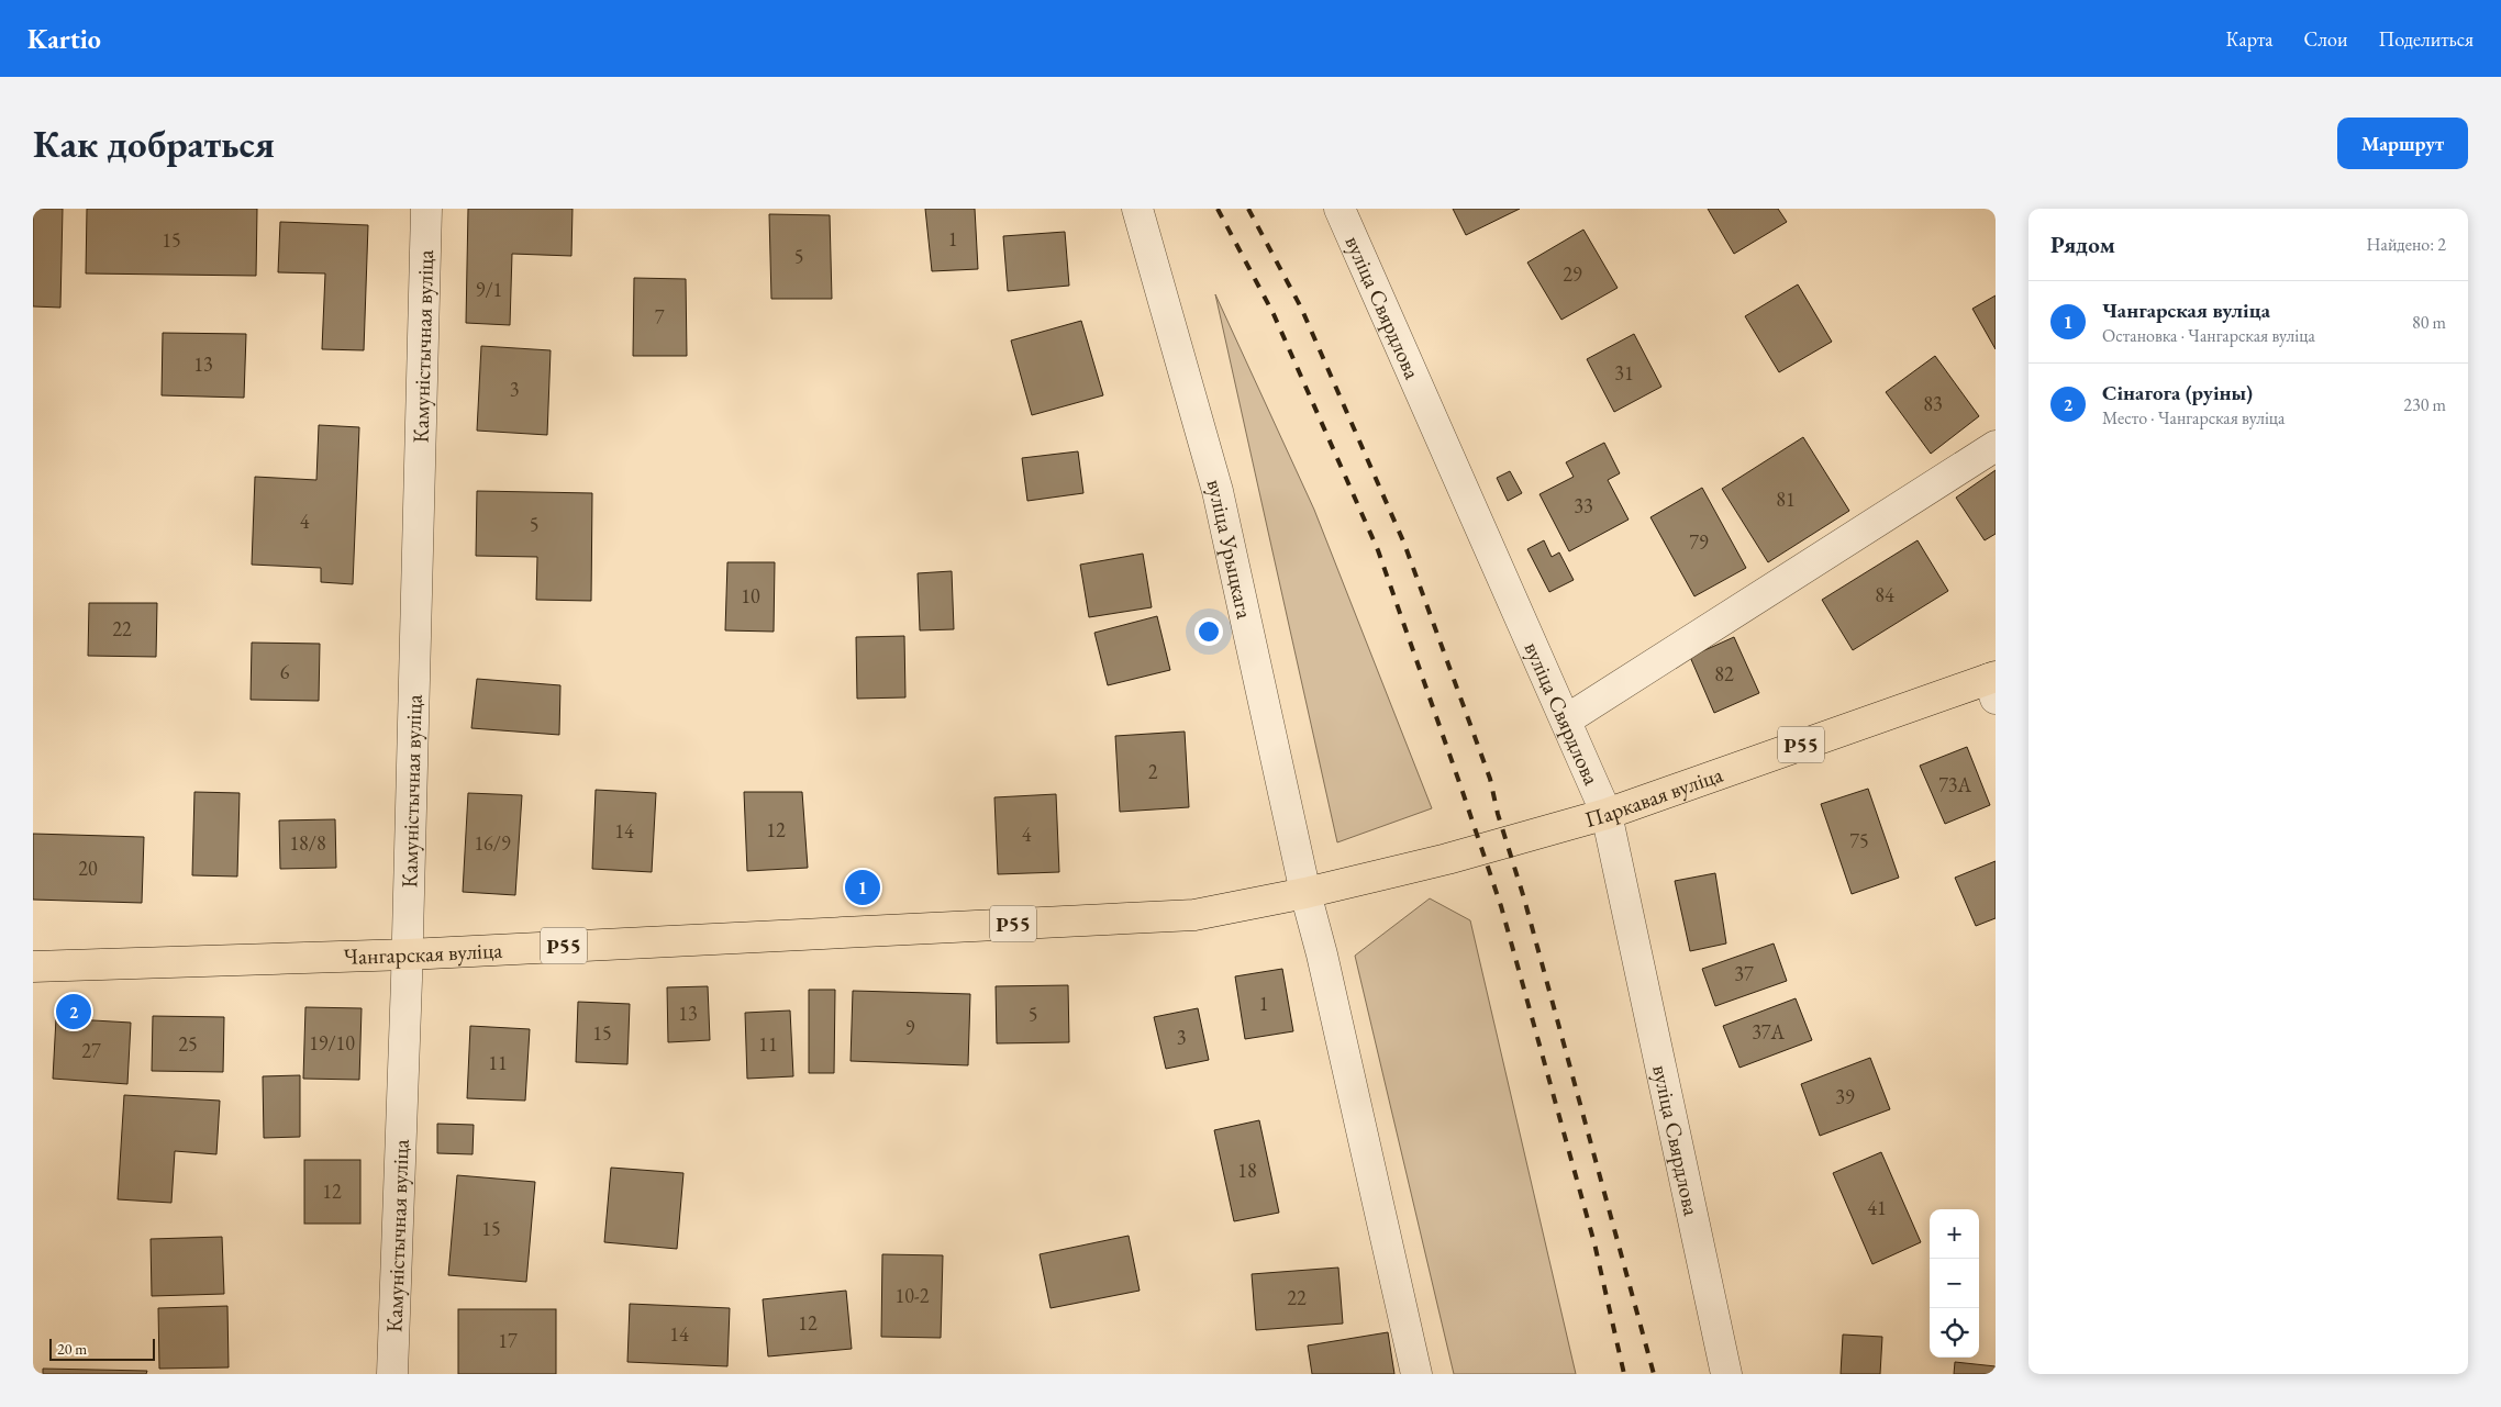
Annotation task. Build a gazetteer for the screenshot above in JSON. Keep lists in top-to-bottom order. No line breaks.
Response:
{"streets":{"main road":["Р55","Паркавая вуліца","Чангарская вуліца"],"street":["вуліца Свярдлова","Камуністычная вуліца","вуліца Урыцкага"]},"crossings":[["вуліца Свярдлова","Паркавая вуліца"],["Камуністычная вуліца","Чангарская вуліца"],["вуліца Урыцкага","Паркавая вуліца"],["вуліца Урыцкага","Чангарская вуліца"],["Паркавая вуліца","Чангарская вуліца"]],"house_numbers":["1","15","5","29","9/1","7","13","31","3","83","81","33","4","5","79","84","10","22","6","82","2","73А","12","14","4","75","18/8","16/9","20","37","1","13","5","9","37А","15","3","19/10","25","11","27","11","39","18","12","41","15","10-2","22","12","14","17"],"scale_bar":"20 m","page":{"header":"Kartio","nav":["Карта","Слои","Поделиться"],"buttons":"Маршрут","title":"Как добраться","heading":["Рядом","Найдено: 2"],"list":[{"mark":"1","name":"Чангарская вуліца","note":"Остановка · Чангарская вуліца","value":"80 m"},{"mark":"2","name":"Сінагога (руіны)","note":"Место · Чангарская вуліца","value":"230 m"}],"pins":["1","2"],"map_buttons":["+","−"],"scale":"20 m"}}
